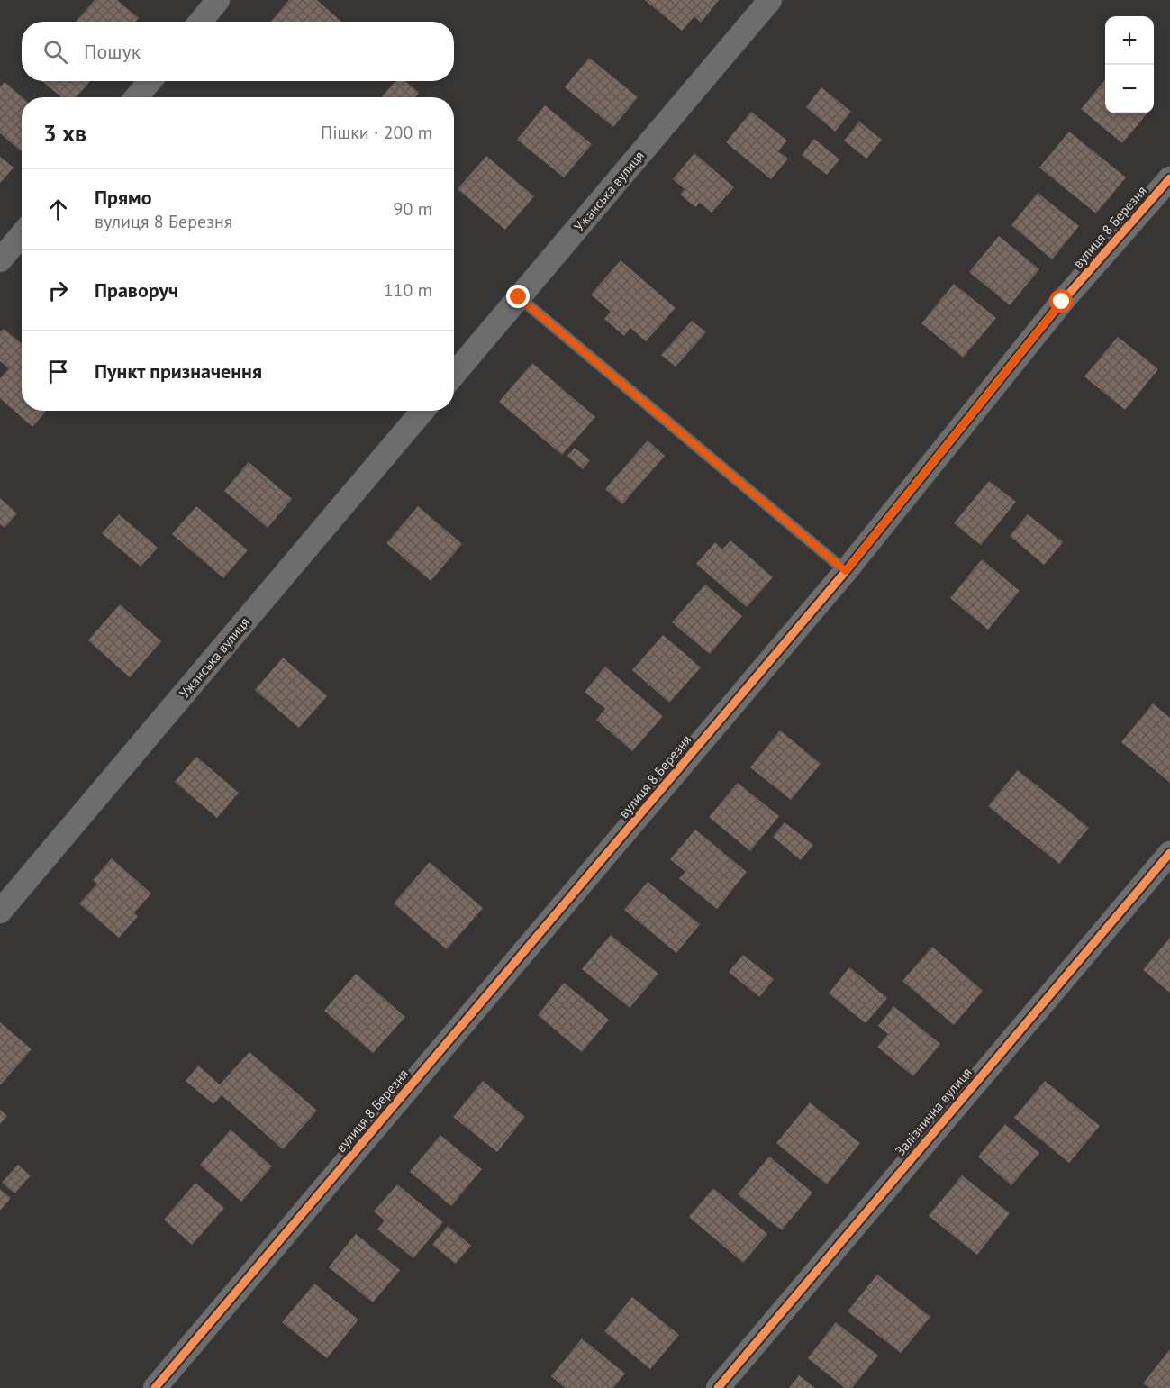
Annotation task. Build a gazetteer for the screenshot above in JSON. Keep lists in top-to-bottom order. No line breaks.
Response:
{"streets":{"street":["Ужанська вулиця","вулиця 8 Березня","Залізнична вулиця"]},"page":{"map_buttons":["+","−"],"search":"Пошук","heading":["3 хв","Пішки · 200 m"],"list":[["Прямо","вулиця 8 Березня","90 m"],["Праворуч","110 m"],"Пункт призначення"]}}
